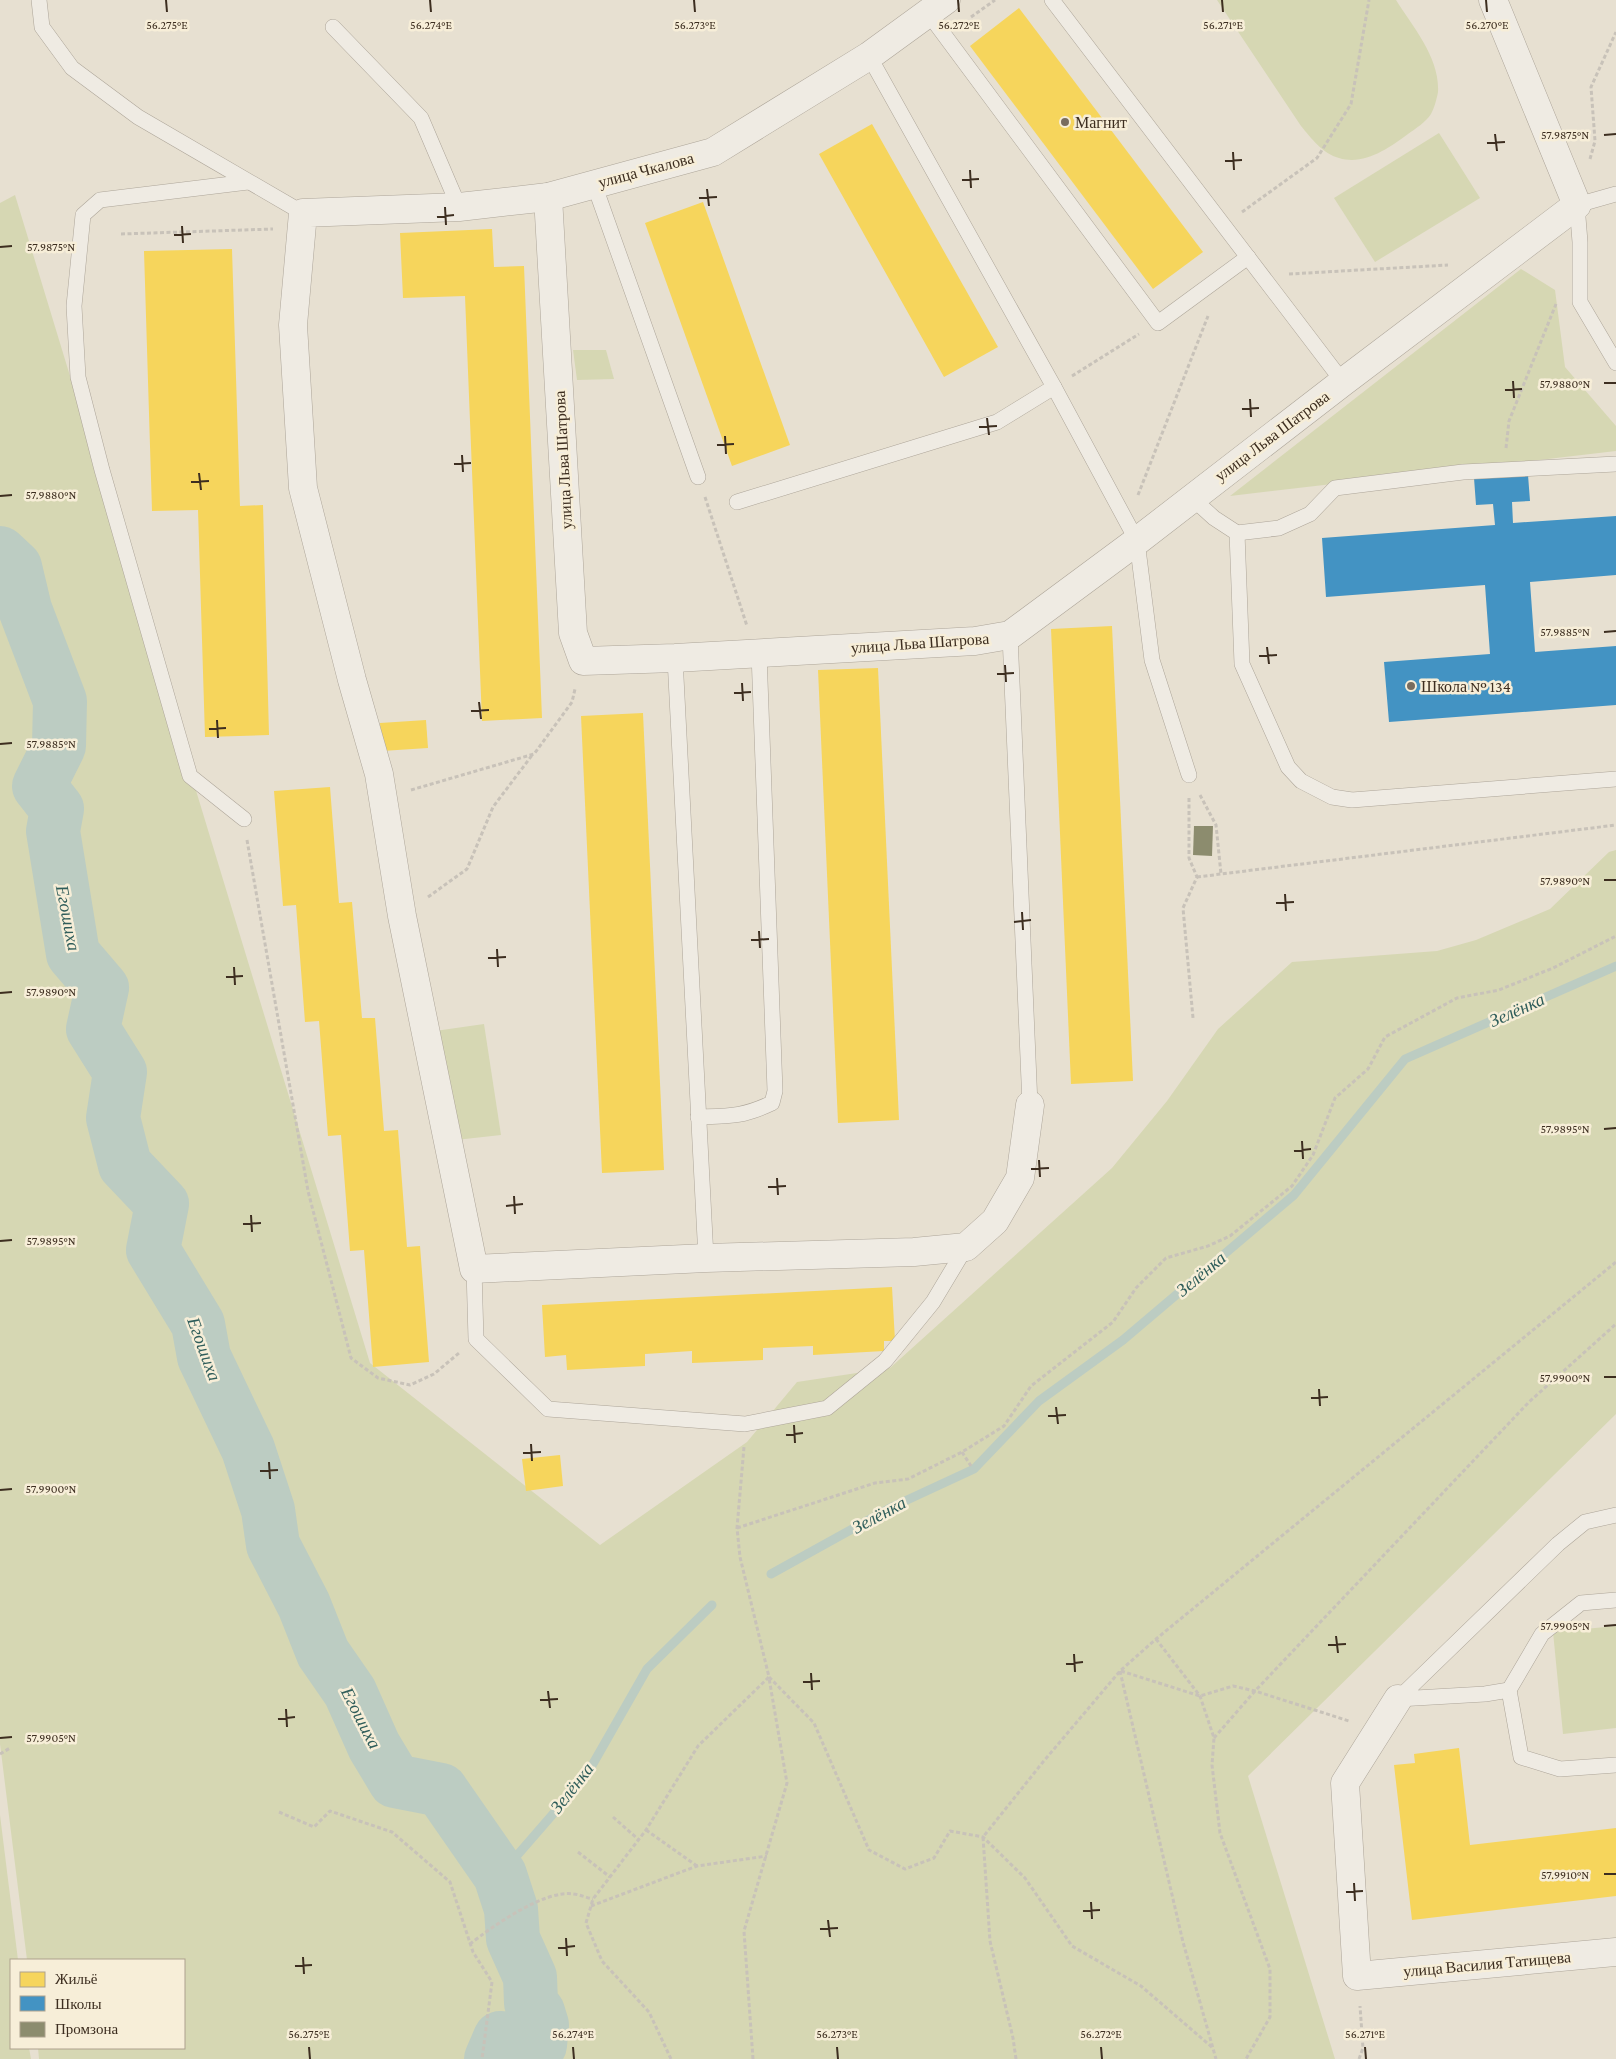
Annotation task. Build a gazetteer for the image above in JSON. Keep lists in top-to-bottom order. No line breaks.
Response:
{"streets":{"street":["улица Чкалова","улица Льва Шатрова","улица Василия Татищева"]},"crossings":[["улица Чкалова","улица Льва Шатрова"]],"water":["Егошиха","Зелёнка"],"places":["Магнит","Школа № 134"],"legend":["Жильё","Школы","Промзона"],"coordinates":["56.275°E","56.274°E","56.273°E","56.272°E","56.271°E","56.270°E","57.9875°N","57.9880°N","57.9885°N","57.9890°N","57.9895°N","57.9900°N","57.9905°N","57.9910°N"]}
